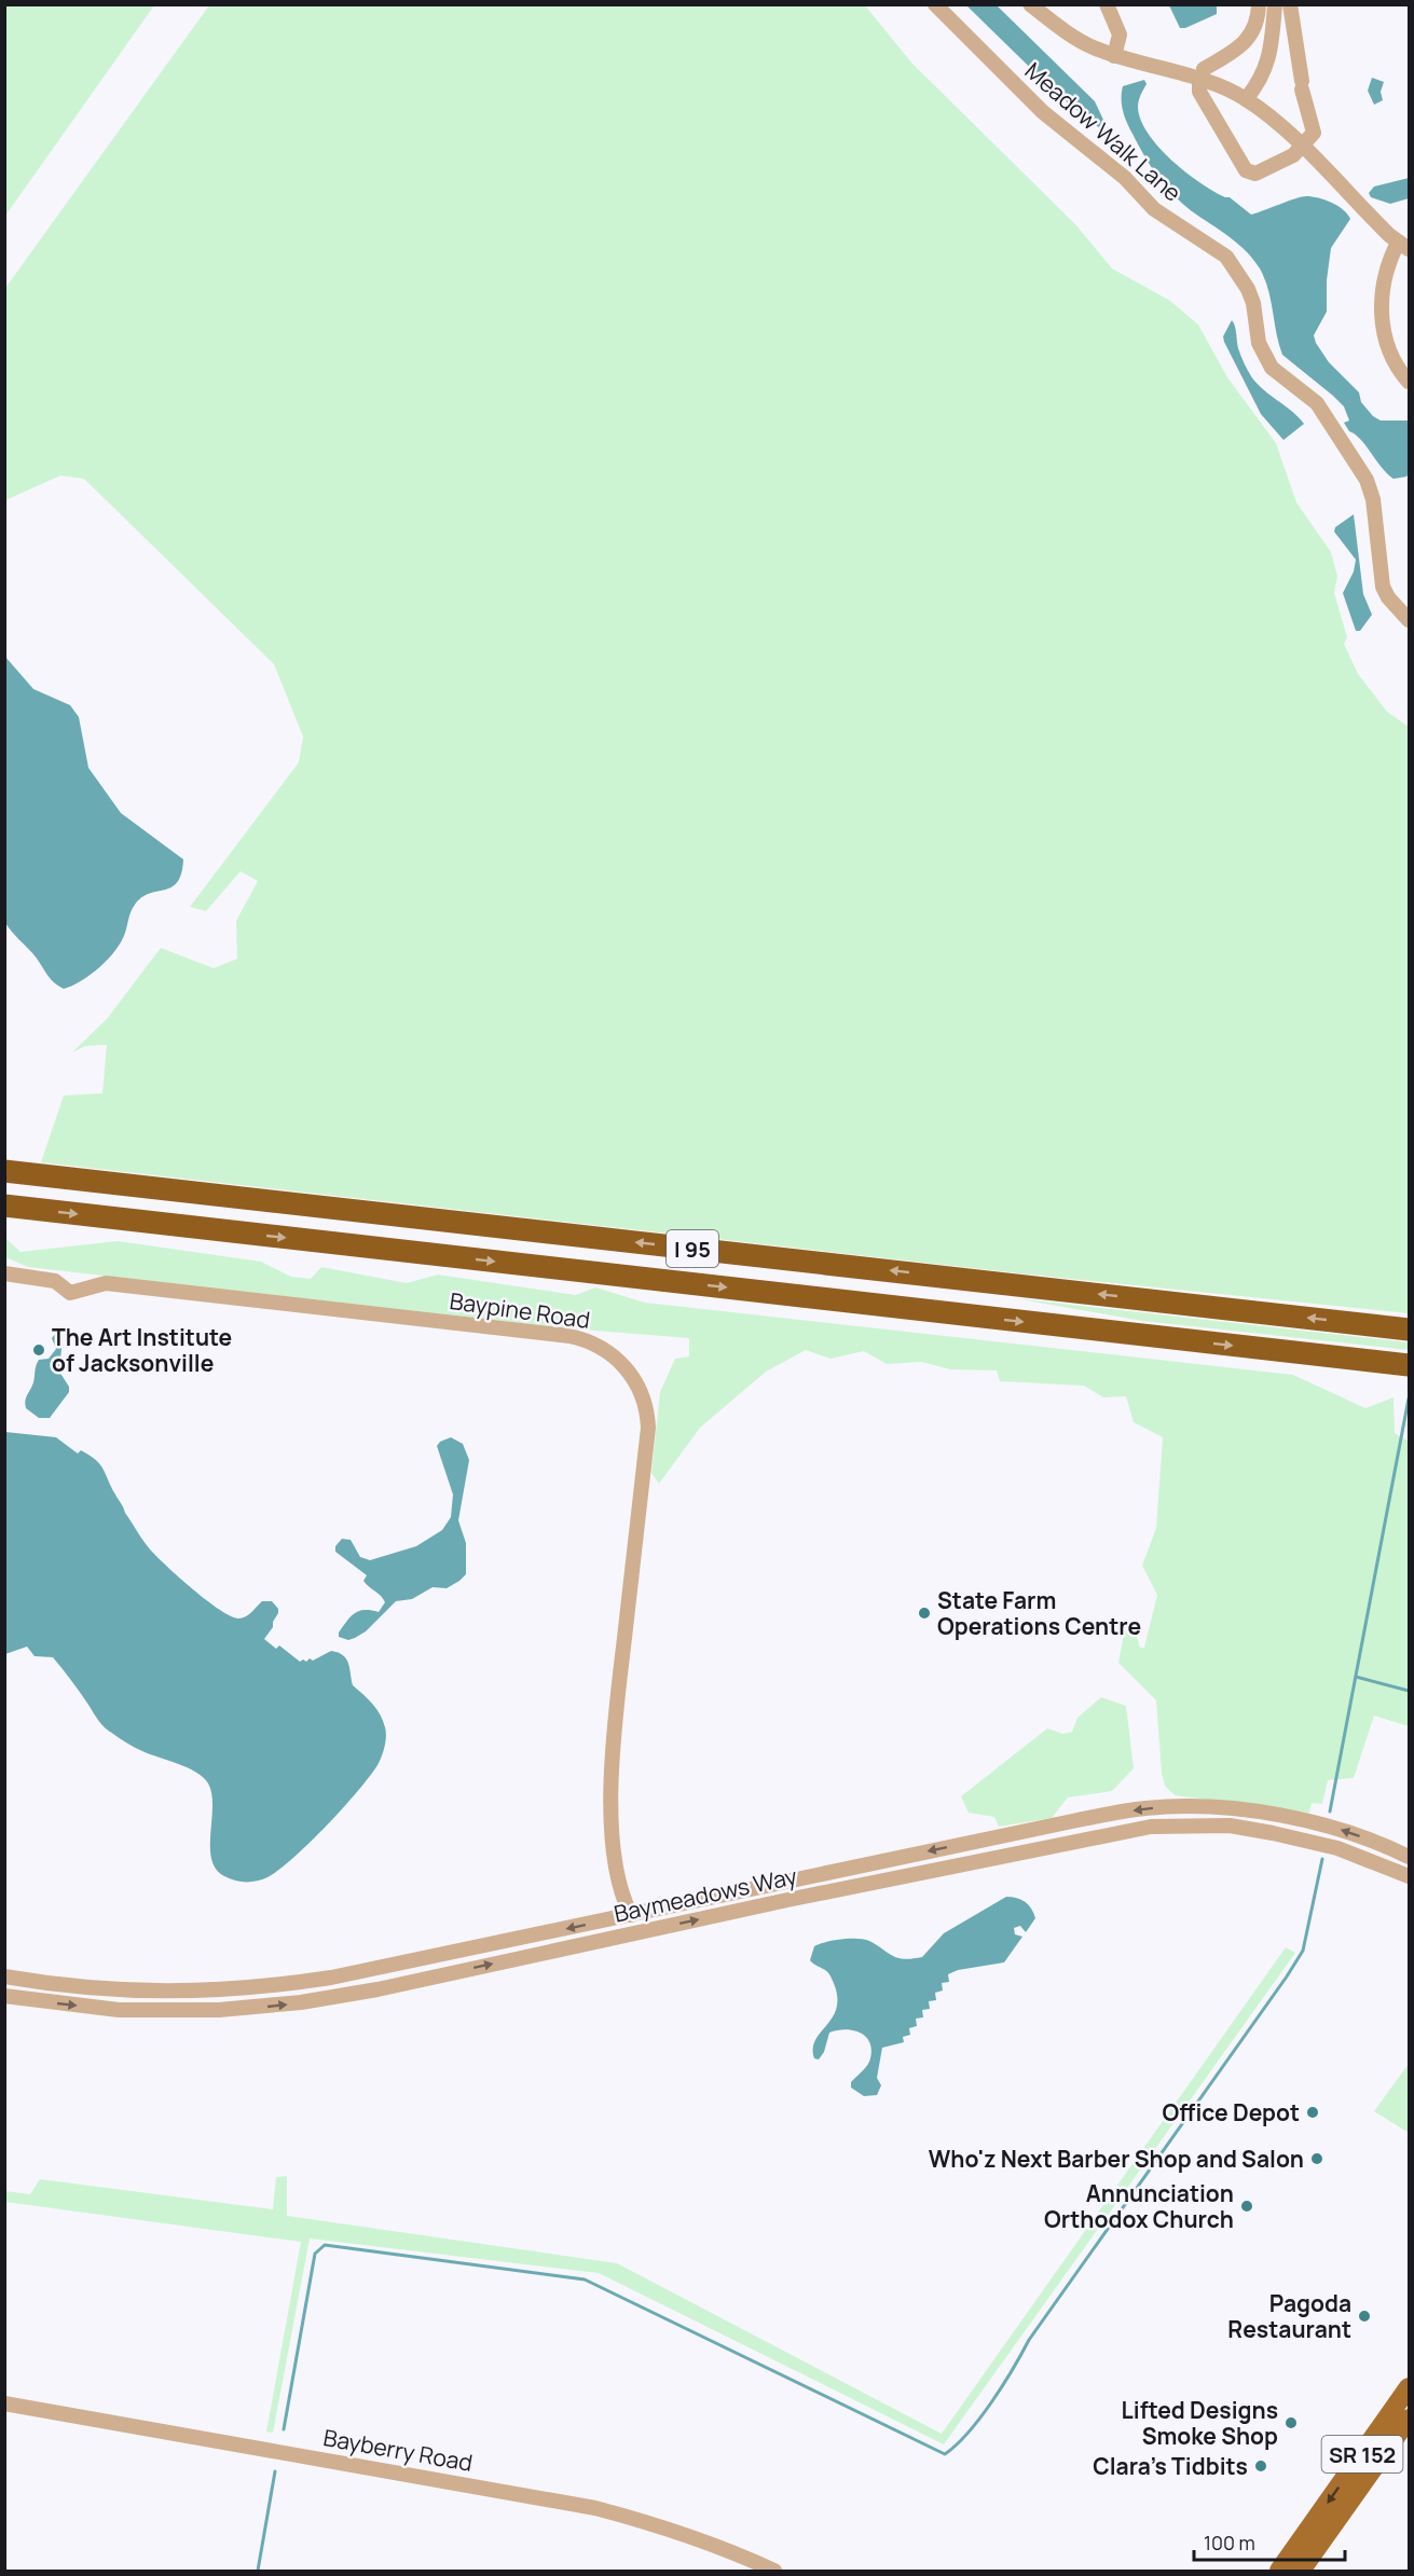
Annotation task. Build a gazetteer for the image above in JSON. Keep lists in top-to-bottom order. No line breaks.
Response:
{"streets":{"highway":["I 95"],"main road":["SR 152"],"street":["Meadow Walk Lane","Baypine Road","Baymeadows Way","Bayberry Road"]},"crossings":[["Baypine Road","Baymeadows Way"]],"places":["The Art Institute of Jacksonville","State Farm Operations Centre","Office Depot","Who'z Next Barber Shop and Salon","Annunciation Orthodox Church","Pagoda Restaurant","Lifted Designs Smoke Shop","Clara's Tidbits"],"scale_bar":"100 m"}
